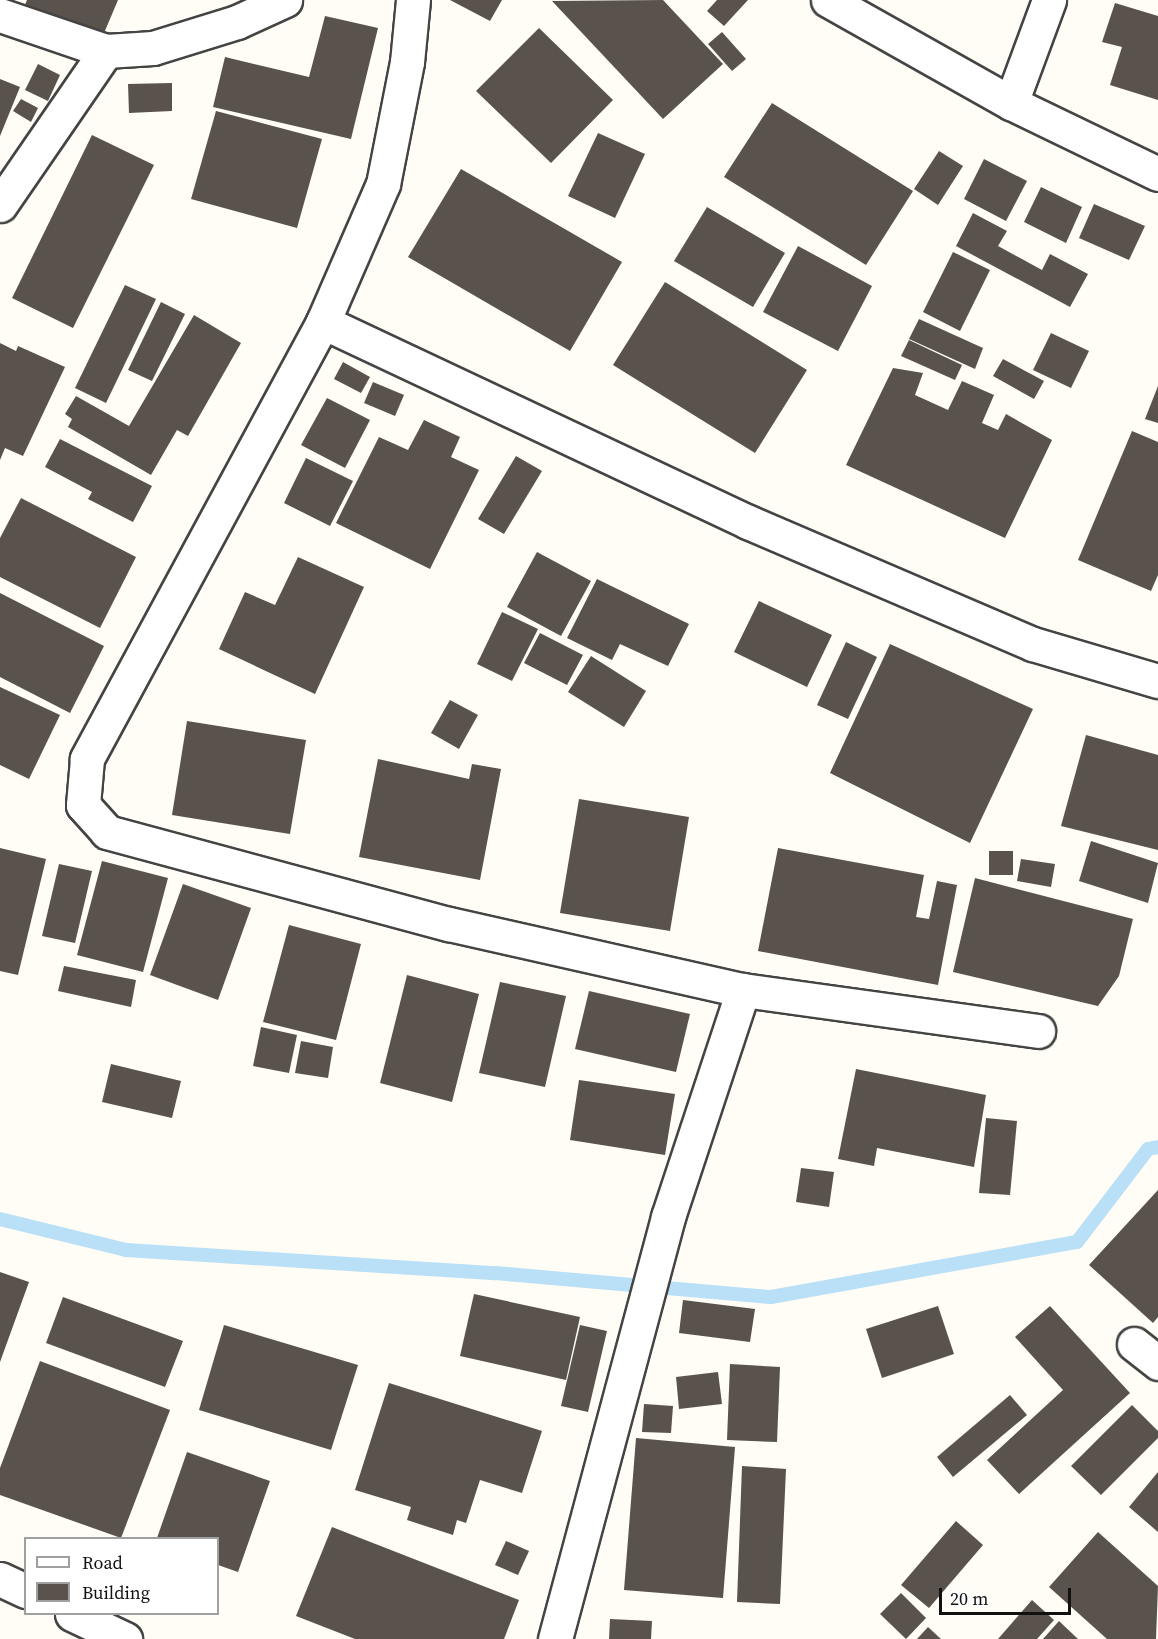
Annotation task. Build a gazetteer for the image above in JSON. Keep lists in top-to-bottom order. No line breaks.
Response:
{"legend":["Road","Building"],"scale_bar":"20 m"}
